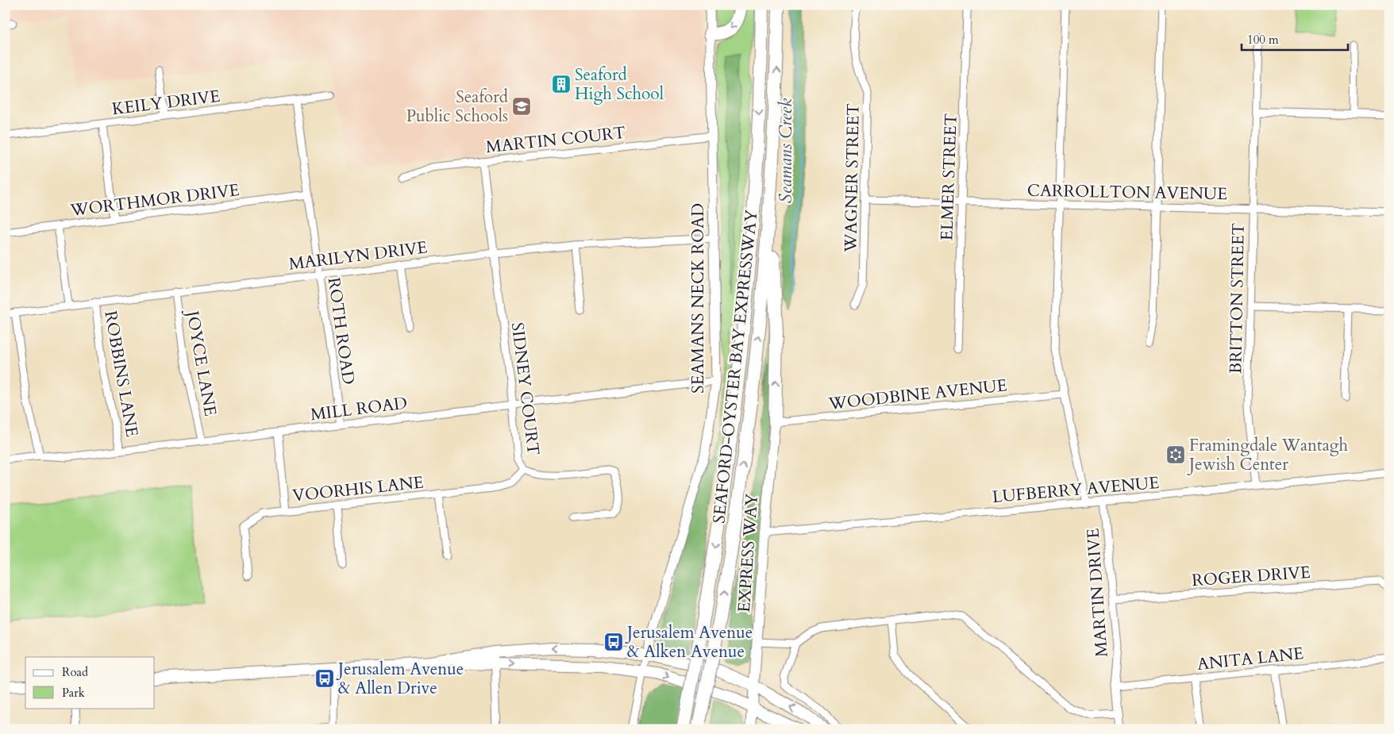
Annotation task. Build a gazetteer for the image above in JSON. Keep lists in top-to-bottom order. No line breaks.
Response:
{"streets":{"highway":["SEAFORD-OYSTER BAY EXPRESSWAY"],"main road":["EXPRESS WAY"],"street":["KEILY DRIVE","MARTIN COURT","ELMER STREET","WAGNER STREET","CARROLLTON AVENUE","WORTHMOR DRIVE","MARILYN DRIVE","SEAMANS NECK ROAD","BRITTON STREET","ROTH ROAD","JOYCE LANE","ROBBINS LANE","SIDNEY COURT","WOODBINE AVENUE","MILL ROAD","VOORHIS LANE","LUFBERRY AVENUE","ROGER DRIVE","MARTIN DRIVE","ANITA LANE"]},"crossings":[["KEILY DRIVE","ROTH ROAD"],["MARTIN COURT","SEAMANS NECK ROAD"],["MARTIN COURT","SIDNEY COURT"],["ELMER STREET","CARROLLTON AVENUE"],["WAGNER STREET","CARROLLTON AVENUE"],["CARROLLTON AVENUE","BRITTON STREET"],["WORTHMOR DRIVE","ROTH ROAD"],["MARILYN DRIVE","SEAMANS NECK ROAD"],["MARILYN DRIVE","ROTH ROAD"],["MARILYN DRIVE","JOYCE LANE"],["MARILYN DRIVE","ROBBINS LANE"],["MARILYN DRIVE","SIDNEY COURT"],["SEAMANS NECK ROAD","MILL ROAD"],["BRITTON STREET","LUFBERRY AVENUE"],["ROTH ROAD","MILL ROAD"],["JOYCE LANE","MILL ROAD"],["ROBBINS LANE","MILL ROAD"],["SIDNEY COURT","MILL ROAD"],["SIDNEY COURT","VOORHIS LANE"],["WOODBINE AVENUE","EXPRESS WAY"],["LUFBERRY AVENUE","EXPRESS WAY"],["LUFBERRY AVENUE","MARTIN DRIVE"],["ROGER DRIVE","MARTIN DRIVE"],["MARTIN DRIVE","ANITA LANE"]],"water":["Seamans Creek"],"places":{"building":["Seaford High School"],"school or university":["Seaford Public Schools"],"synagogue":["Framingdale Wantagh Jewish Center"],"bus stop":["Jerusalem Avenue & Alken Avenue","Jerusalem Avenue & Allen Drive"]},"legend":["Road","Park"],"scale_bar":"100 m"}
